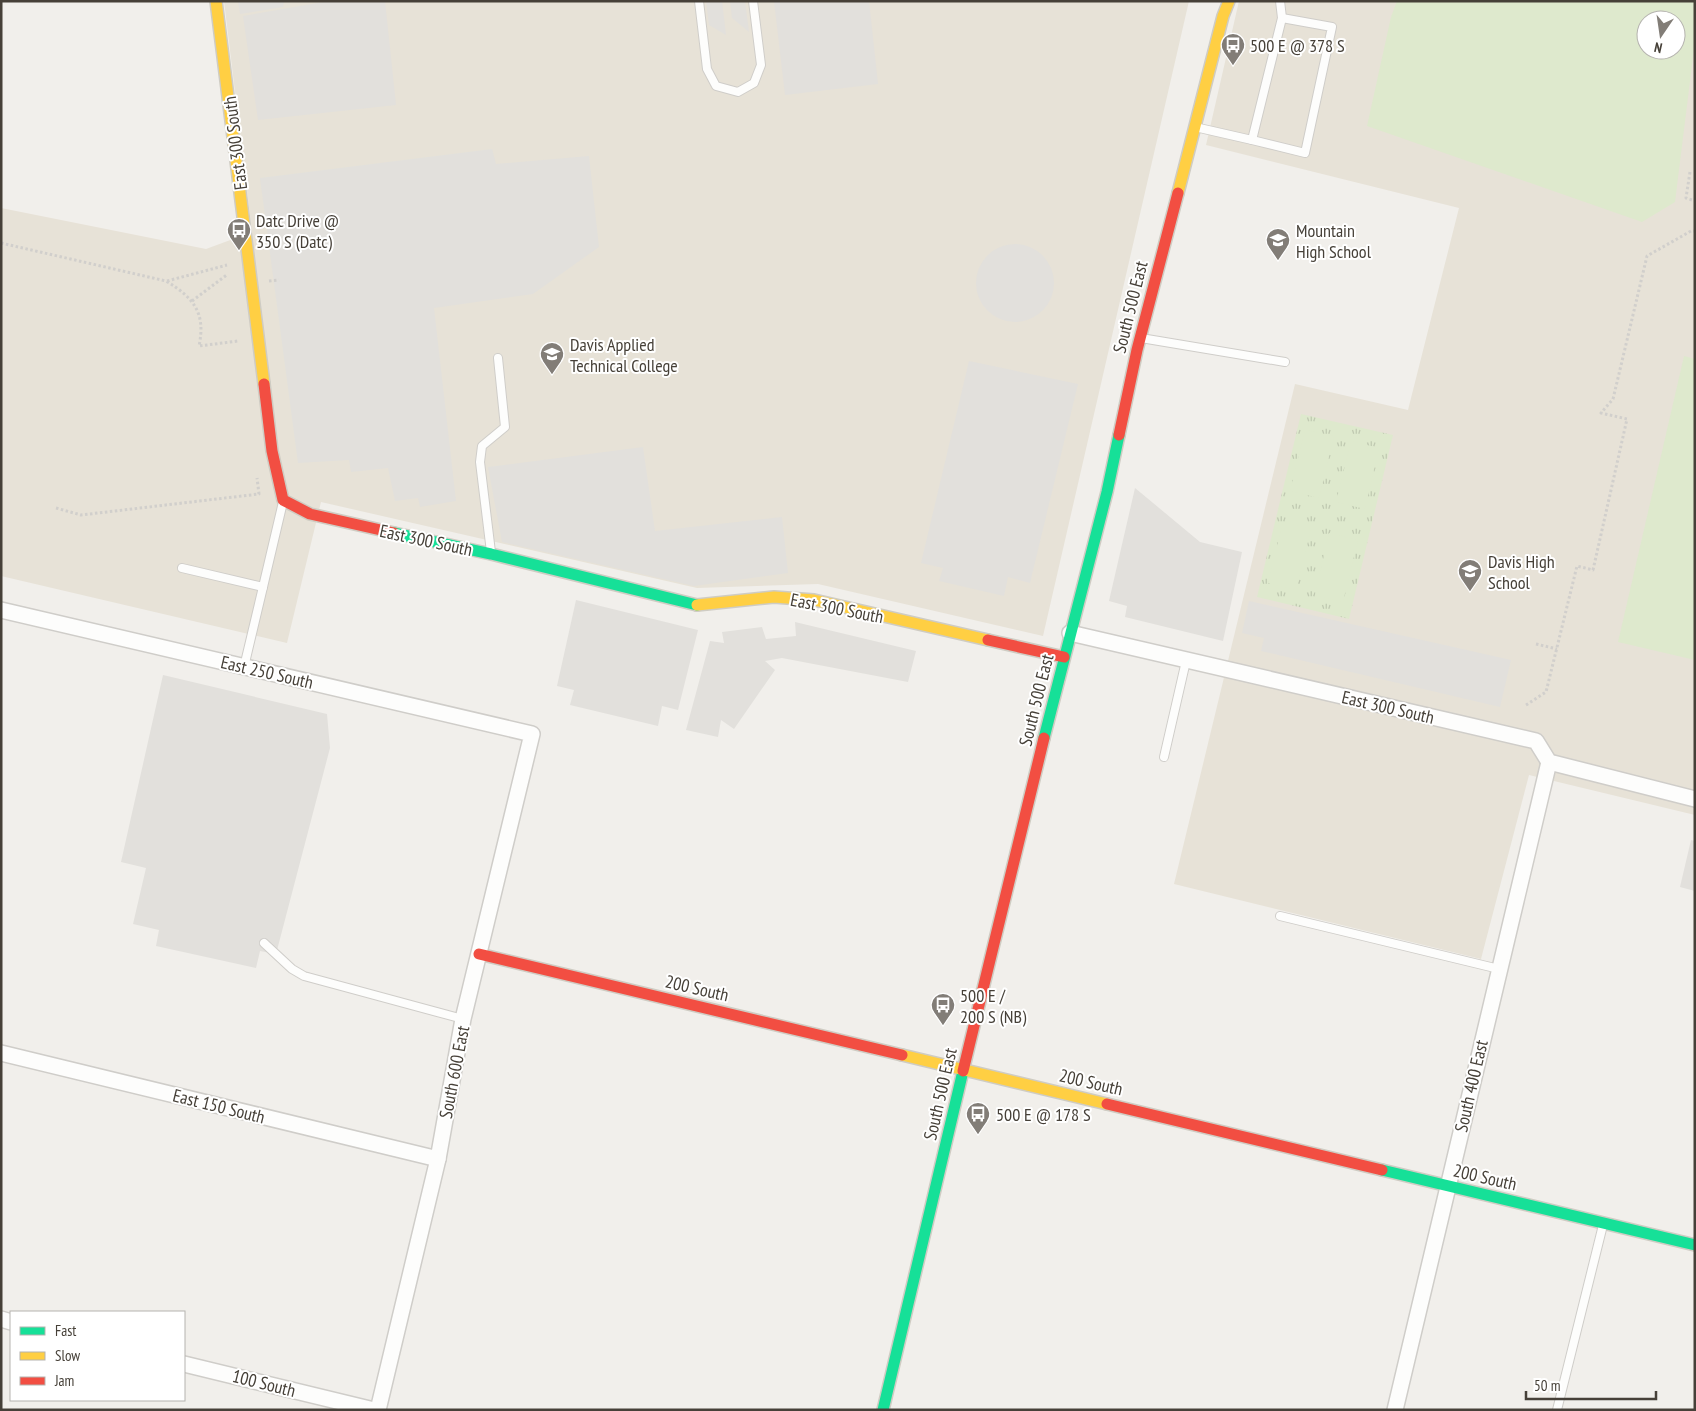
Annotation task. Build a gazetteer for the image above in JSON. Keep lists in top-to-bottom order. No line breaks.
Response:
{"streets":{"street":["East 300 South","South 500 East","East 250 South","200 South","South 600 East","South 400 East","East 150 South","100 South"]},"crossings":[["East 300 South","South 500 East"],["East 300 South","South 400 East"],["South 500 East","200 South"],["East 250 South","South 600 East"],["200 South","South 600 East"],["200 South","South 400 East"],["South 600 East","East 150 South"],["South 600 East","100 South"]],"places":{"bus stop":["500 E @ 378 S","Datc Drive @ 350 S (Datc)","500 E / 200 S (NB)","500 E @ 178 S"],"school or university":["Mountain High School","Davis Applied Technical College","Davis High School"]},"legend":["Fast","Slow","Jam"],"scale_bar":"50 m","north":"bottom"}
